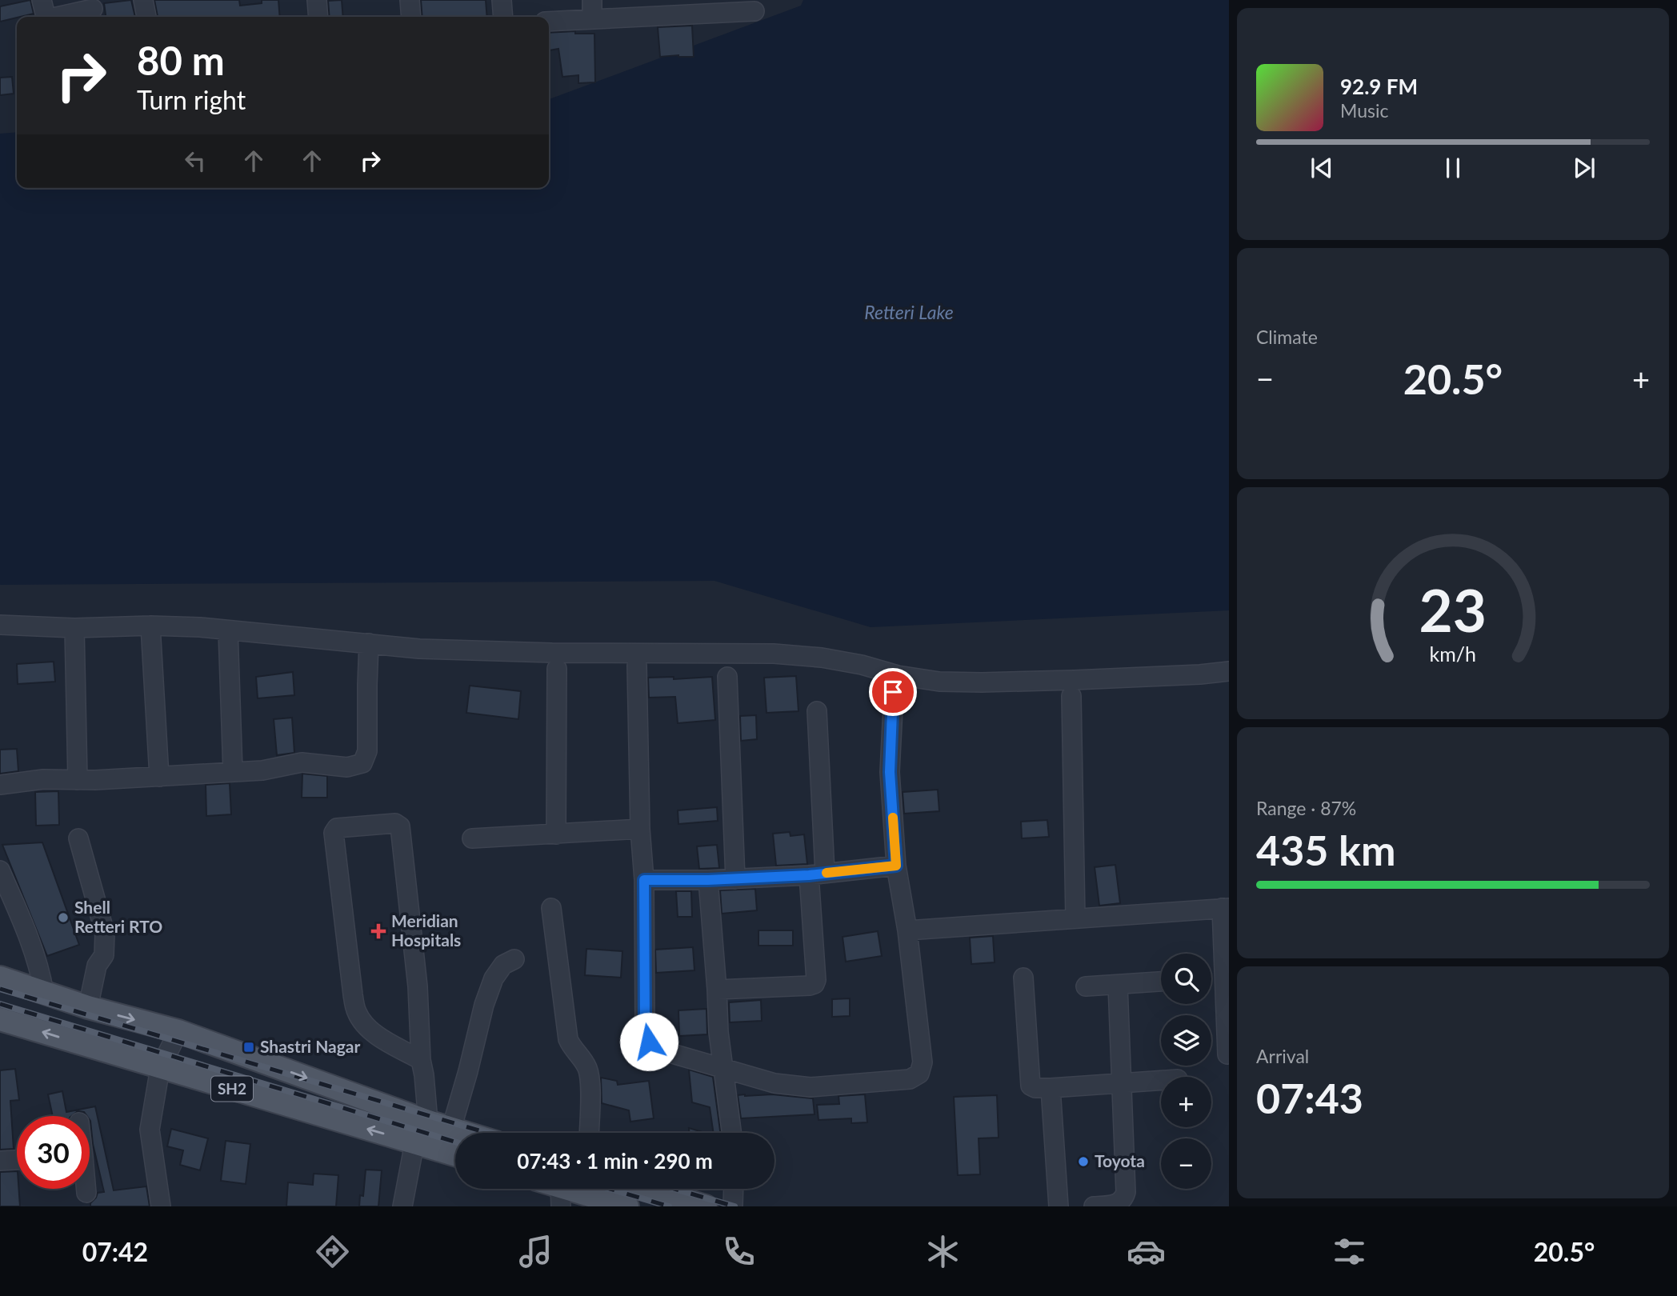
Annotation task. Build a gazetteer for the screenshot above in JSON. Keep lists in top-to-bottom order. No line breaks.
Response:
{"streets":{"main road":["SH2"]},"water":["Retteri Lake"],"places":{"other":["Shell Retteri RTO","Toyota"],"health":["Meridian Hospitals"],"transit":["Shastri Nagar"]},"page":{"turn":["80 m","Turn right"],"song":["92.9 FM","Music"],"tile":["Climate",["Range · 87%","435 km"],["Arrival","07:43"]],"heat":["−","20.5°","+"],"map_buttons":["+","−"],"limit":"30","trip":"07:43 · 1 min · 290 m","tabs":["07:42","20.5°"],"gauge":["23","km/h"]}}
